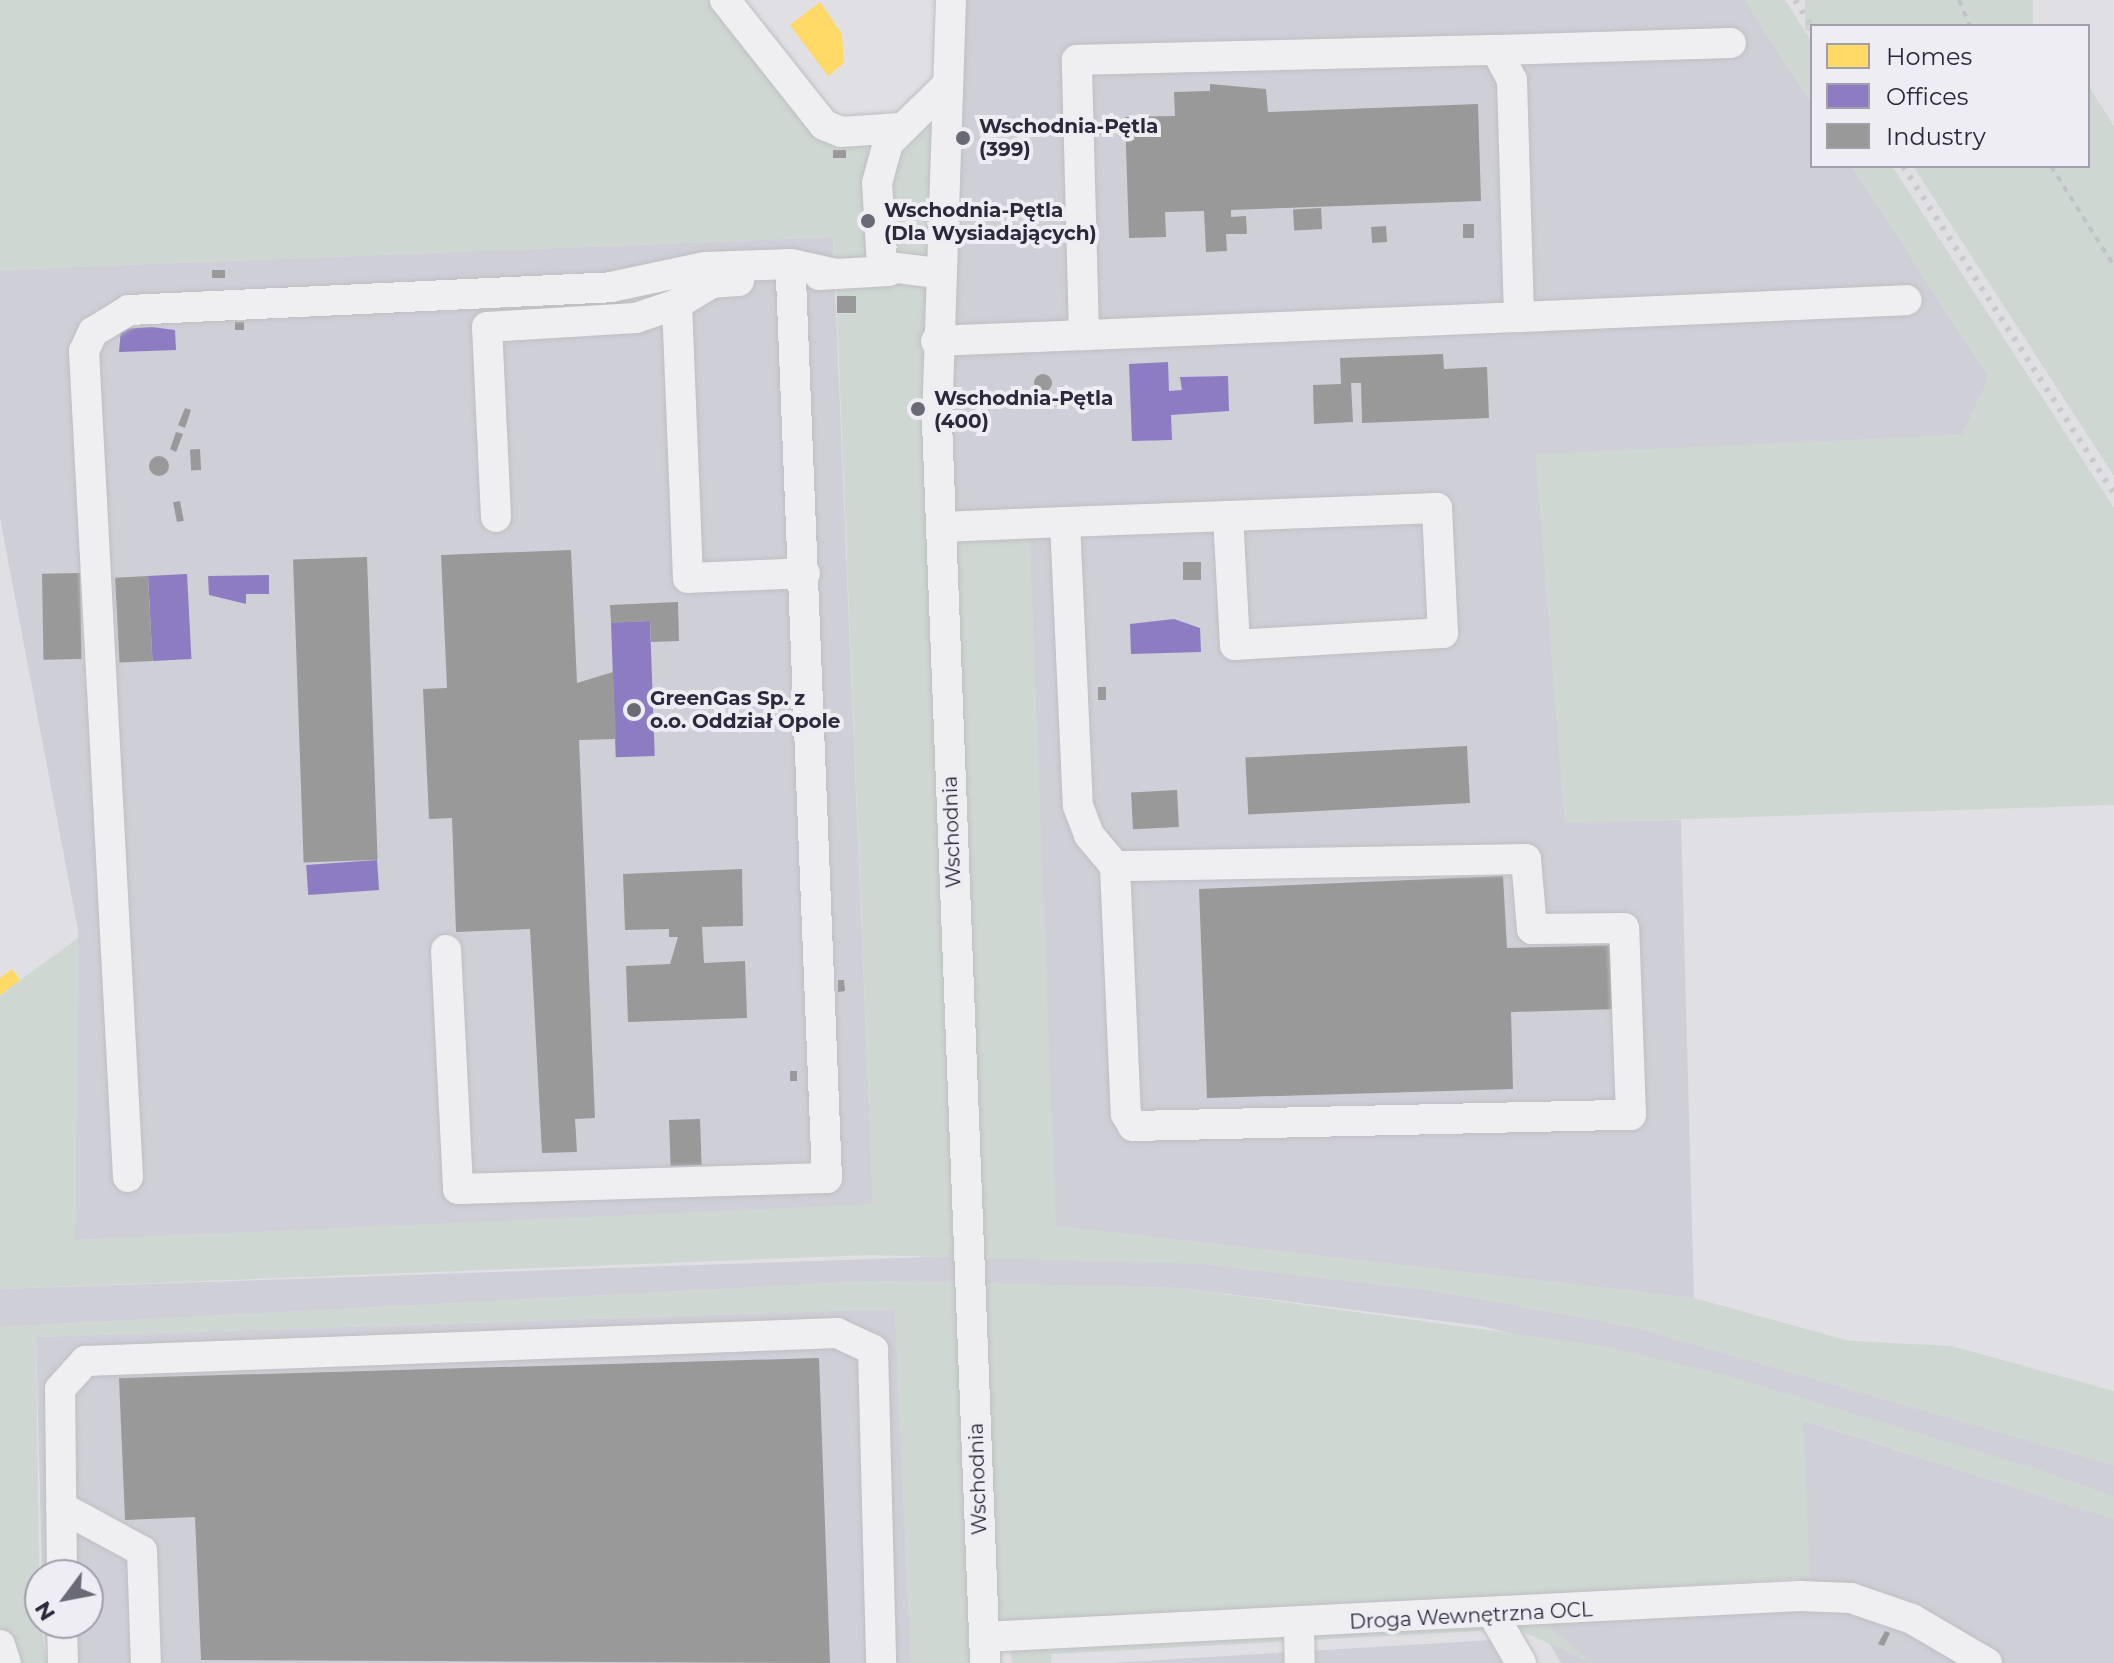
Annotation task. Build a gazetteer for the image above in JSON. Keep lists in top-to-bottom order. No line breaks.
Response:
{"streets":{"street":["Wschodnia","Droga Wewnętrzna OCL"]},"crossings":[["Wschodnia","Droga Wewnętrzna OCL"]],"places":["Wschodnia-Pętla (399)","Wschodnia-Pętla (Dla Wysiadających)","Wschodnia-Pętla (400)","GreenGas Sp. z o.o. Oddział Opole"],"legend":["Homes","Offices","Industry"],"north":"bottom left"}
